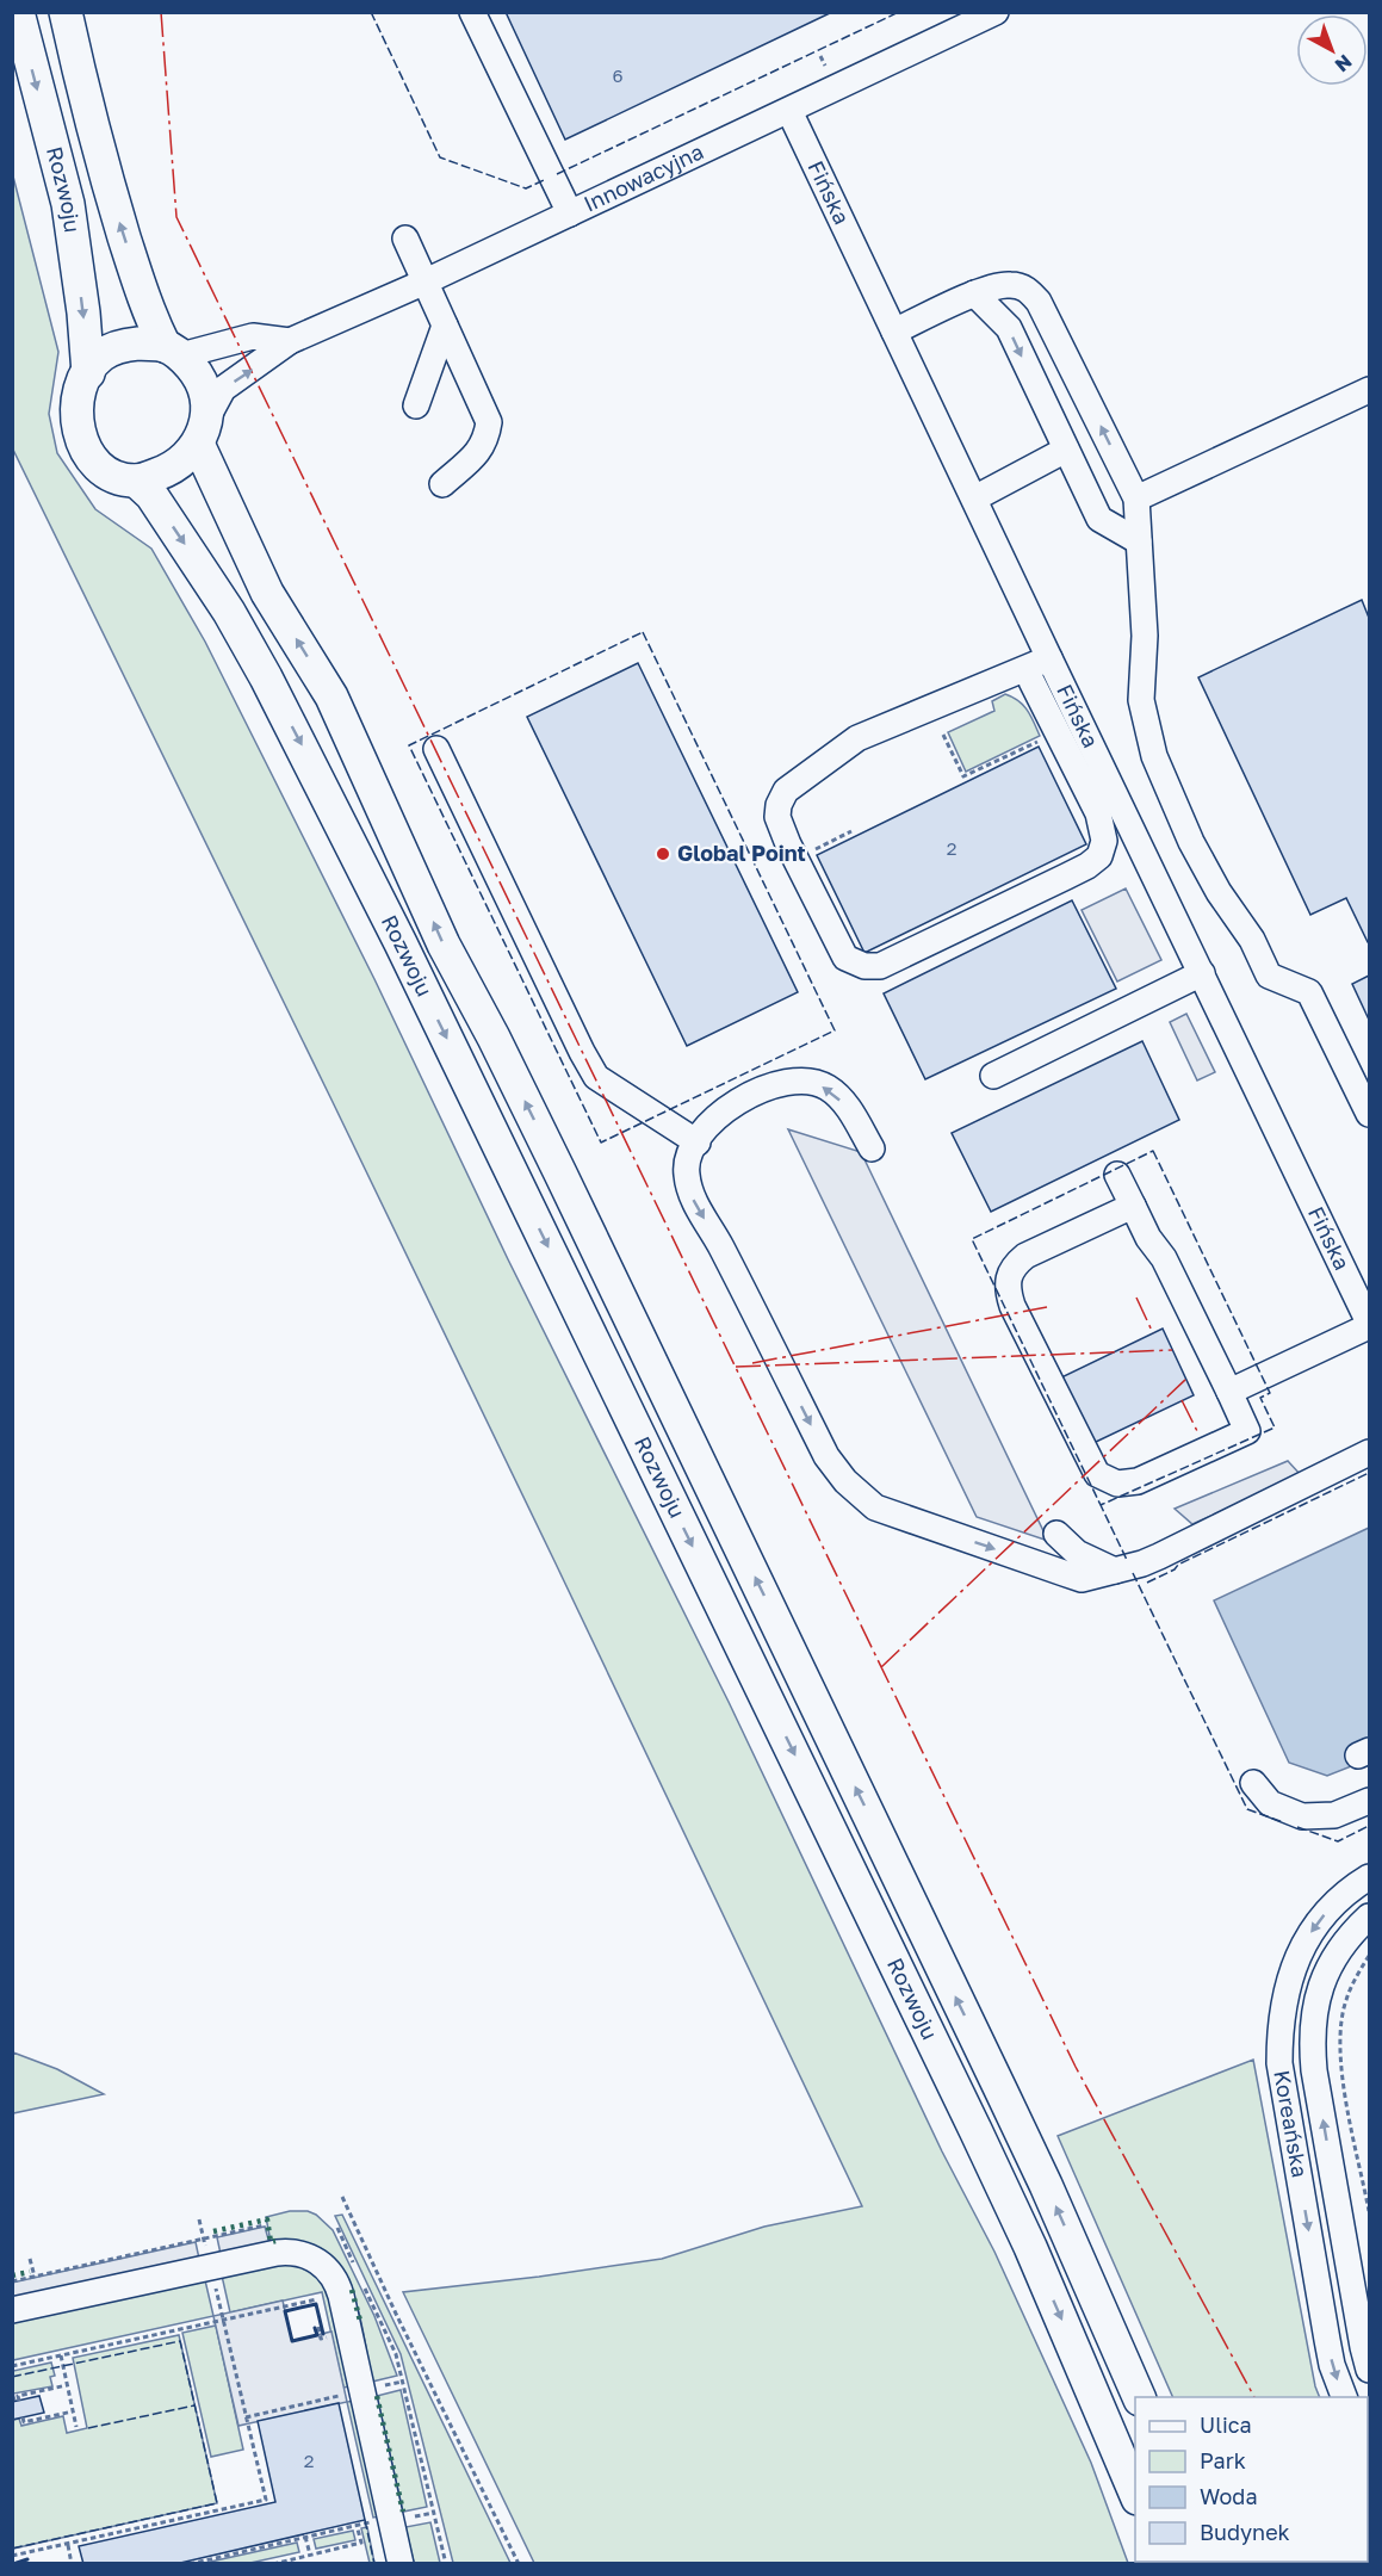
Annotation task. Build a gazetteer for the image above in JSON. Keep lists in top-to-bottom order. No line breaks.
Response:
{"streets":{"main road":["Rozwoju"],"street":["Innowacyjna","Fińska","Koreańska"]},"crossings":[["Innowacyjna","Rozwoju"],["Innowacyjna","Fińska"]],"places":["Global Point"],"house_numbers":["6","2","2"],"legend":["Ulica","Park","Woda","Budynek"],"north":"bottom right"}
